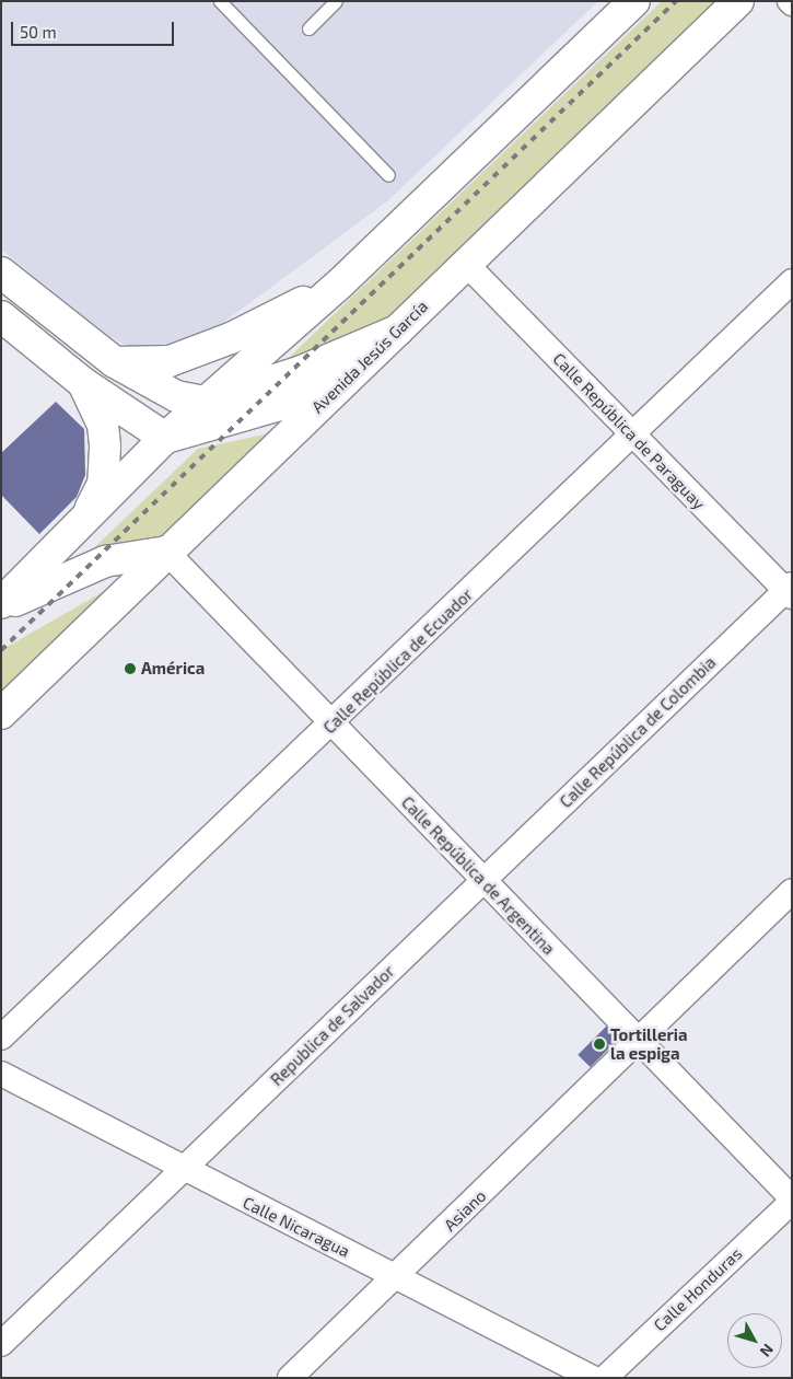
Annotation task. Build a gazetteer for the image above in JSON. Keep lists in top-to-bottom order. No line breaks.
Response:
{"streets":{"main road":["Avenida Jesús García"],"street":["Calle República de Paraguay","Calle República de Ecuador","Calle República de Colombia","Calle República de Argentina","Republica de Salvador","Asiano","Calle Nicaragua","Calle Honduras"]},"crossings":[["Avenida Jesús García","Calle República de Paraguay"],["Avenida Jesús García","Calle República de Argentina"],["Calle República de Paraguay","Calle República de Ecuador"],["Calle República de Paraguay","Calle República de Colombia"],["Calle República de Ecuador","Calle República de Argentina"],["Calle República de Colombia","Calle República de Argentina"],["Calle República de Colombia","Republica de Salvador"],["Calle República de Argentina","Republica de Salvador"],["Calle República de Argentina","Asiano"],["Calle República de Argentina","Calle Honduras"],["Republica de Salvador","Calle Nicaragua"],["Asiano","Calle Nicaragua"]],"places":["América","Tortilleria la espiga"],"scale_bar":"50 m","north":"bottom right"}
